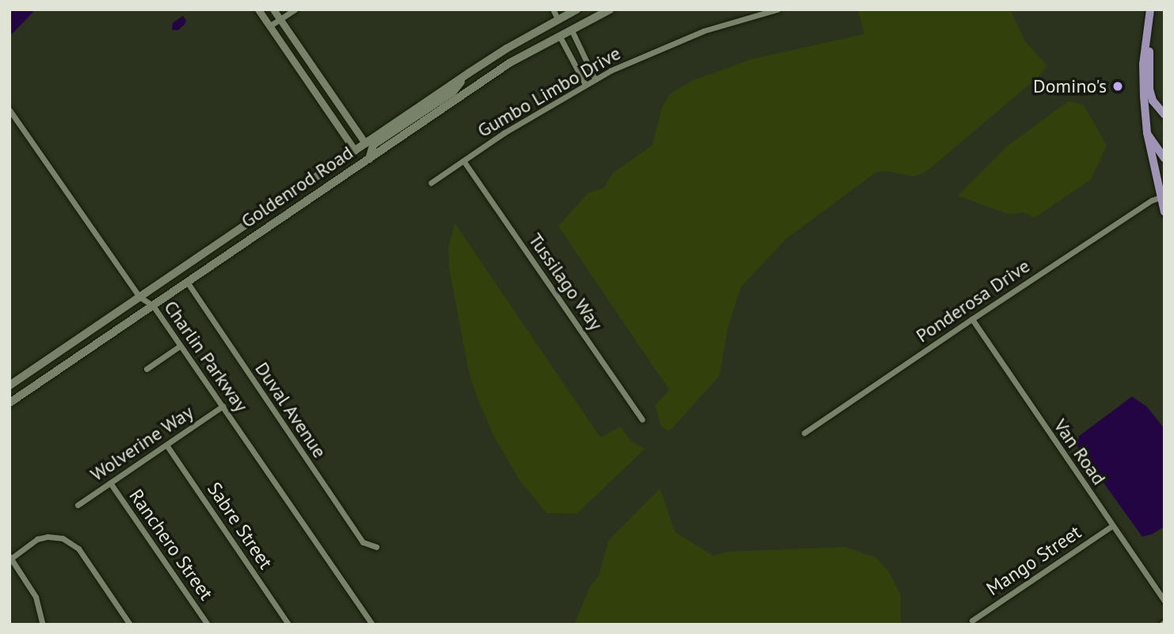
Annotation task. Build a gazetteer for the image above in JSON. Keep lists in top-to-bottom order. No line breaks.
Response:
{"streets":{"main road":["Goldenrod Road"],"street":["Gumbo Limbo Drive","Tussilago Way","Ponderosa Drive","Charlin Parkway","Duval Avenue","Wolverine Way","Van Road","Sabre Street","Ranchero Street","Mango Street"]},"crossings":[["Gumbo Limbo Drive","Tussilago Way"],["Goldenrod Road","Charlin Parkway"],["Goldenrod Road","Duval Avenue"],["Ponderosa Drive","Van Road"],["Charlin Parkway","Wolverine Way"],["Wolverine Way","Sabre Street"],["Wolverine Way","Ranchero Street"],["Van Road","Mango Street"]],"places":["Domino's"]}
